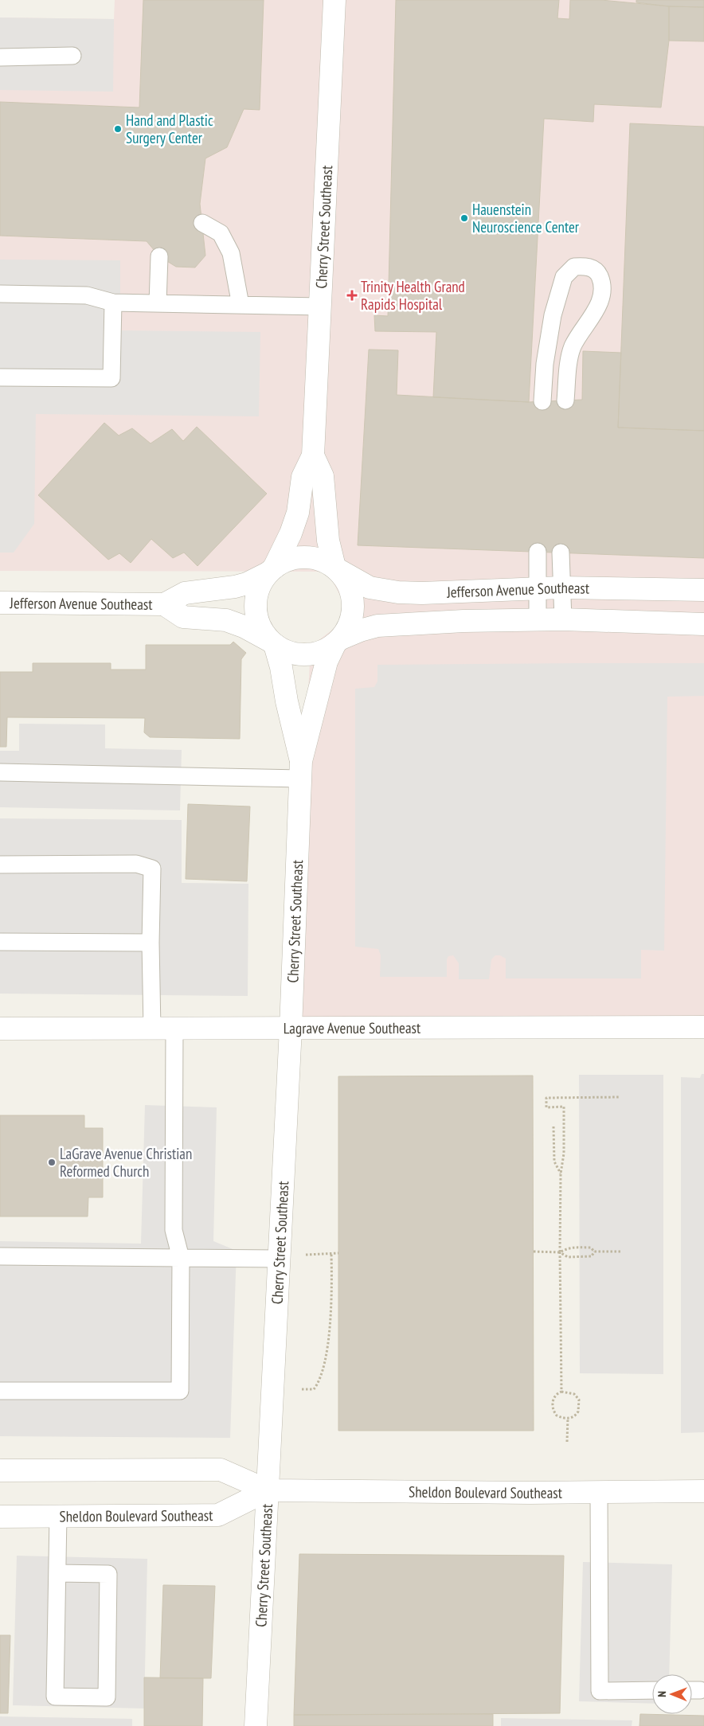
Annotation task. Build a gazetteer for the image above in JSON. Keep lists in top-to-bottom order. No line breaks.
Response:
{"streets":{"street":["Cherry Street Southeast","Jefferson Avenue Southeast","Lagrave Avenue Southeast","Sheldon Boulevard Southeast"]},"crossings":[["Cherry Street Southeast","Jefferson Avenue Southeast"],["Cherry Street Southeast","Lagrave Avenue Southeast"],["Cherry Street Southeast","Sheldon Boulevard Southeast"]],"places":{"other":["Hand and Plastic Surgery Center","Hauenstein Neuroscience Center","LaGrave Avenue Christian Reformed Church"],"health":["Trinity Health Grand Rapids Hospital"]},"north":"left"}
